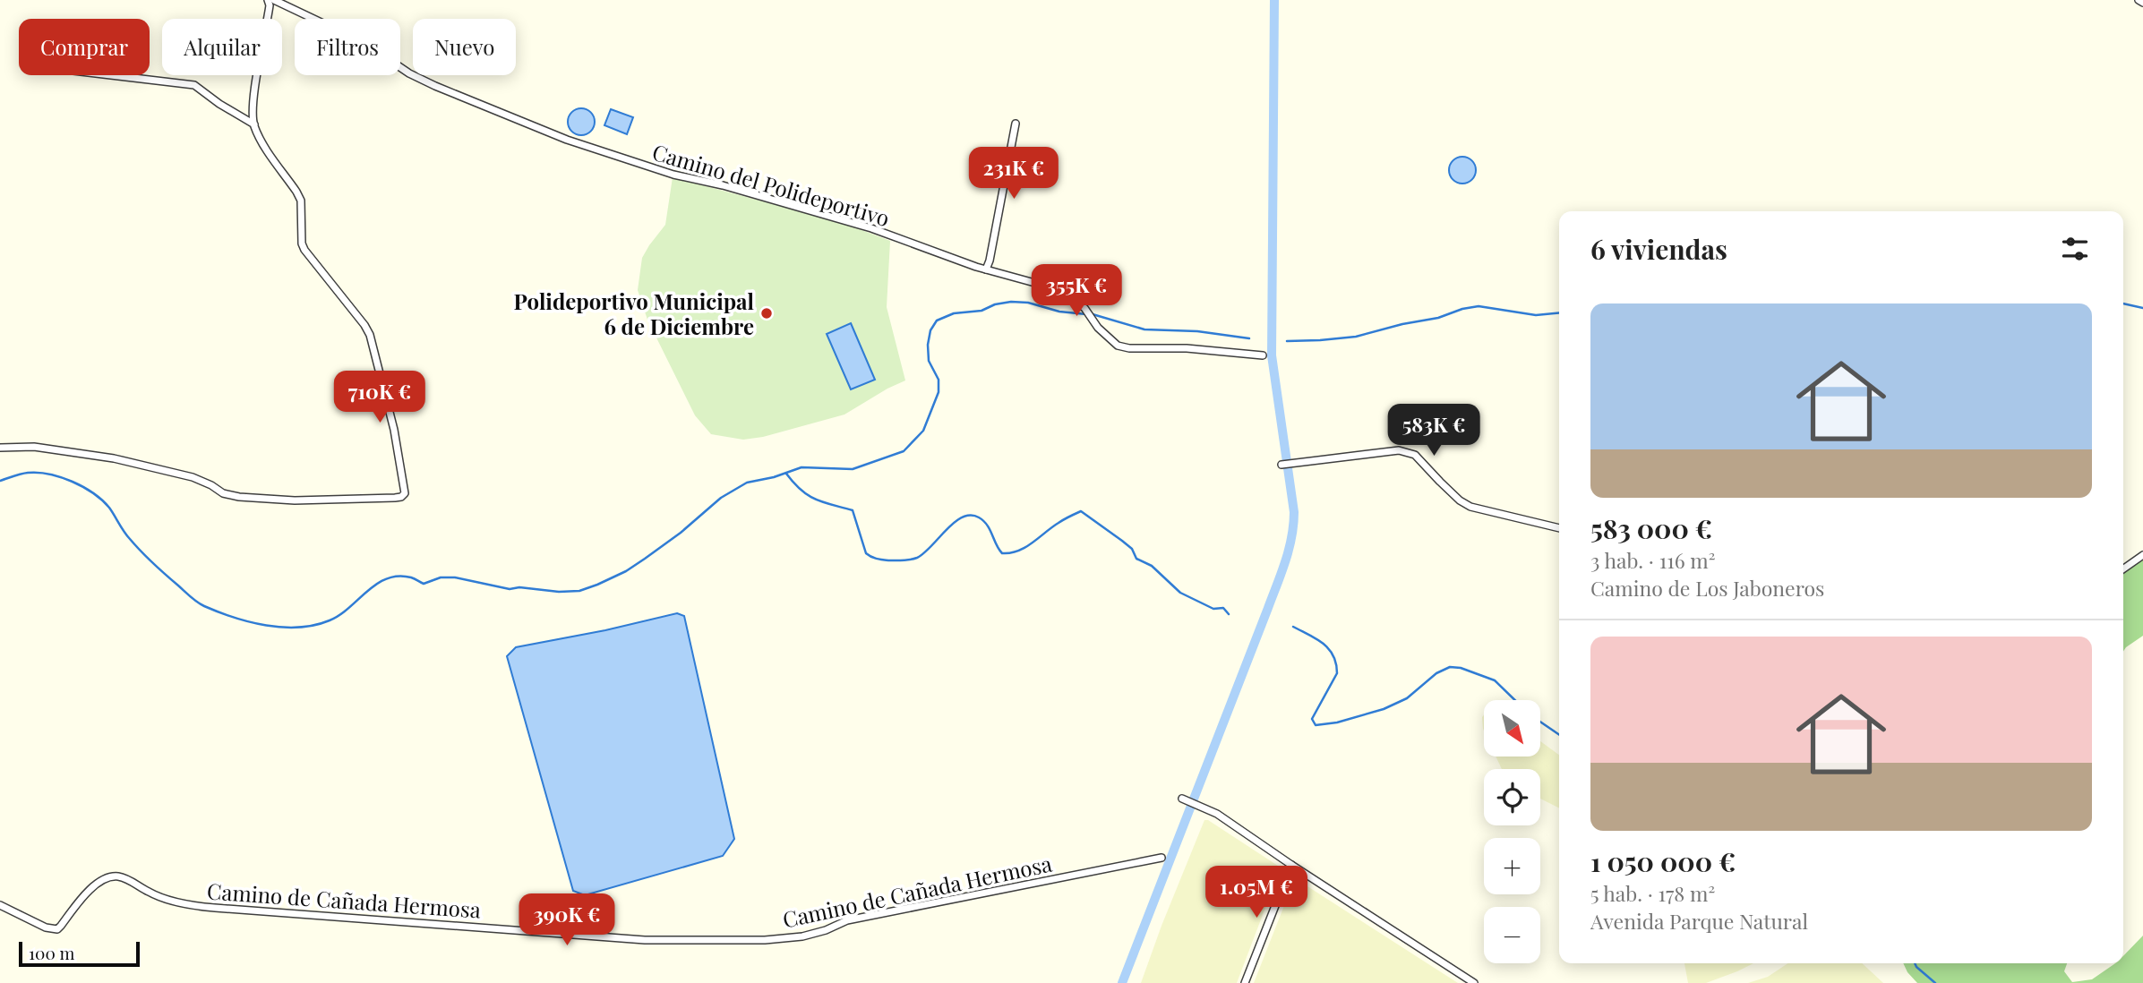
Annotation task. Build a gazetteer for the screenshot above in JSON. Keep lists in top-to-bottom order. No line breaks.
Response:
{"streets":{"street":["Camino del Polideportivo","Camino de Cañada Hermosa"]},"places":["Polideportivo Municipal 6 de Diciembre"],"scale_bar":"100 m","north":"bottom right","page":{"chip":["Comprar","Alquilar","Filtros","Nuevo"],"price":["231K €","355K €","710K €","583K €","1.05M €","390K €"],"heading":"6 viviendas","list":[{"name":"583 000 €","note":"3 hab. · 116 m² · Camino de Los Jaboneros"},{"name":"1 050 000 €","note":"5 hab. · 178 m² · Avenida Parque Natural"}],"map_buttons":["+","−"],"scale":"100 m"}}
